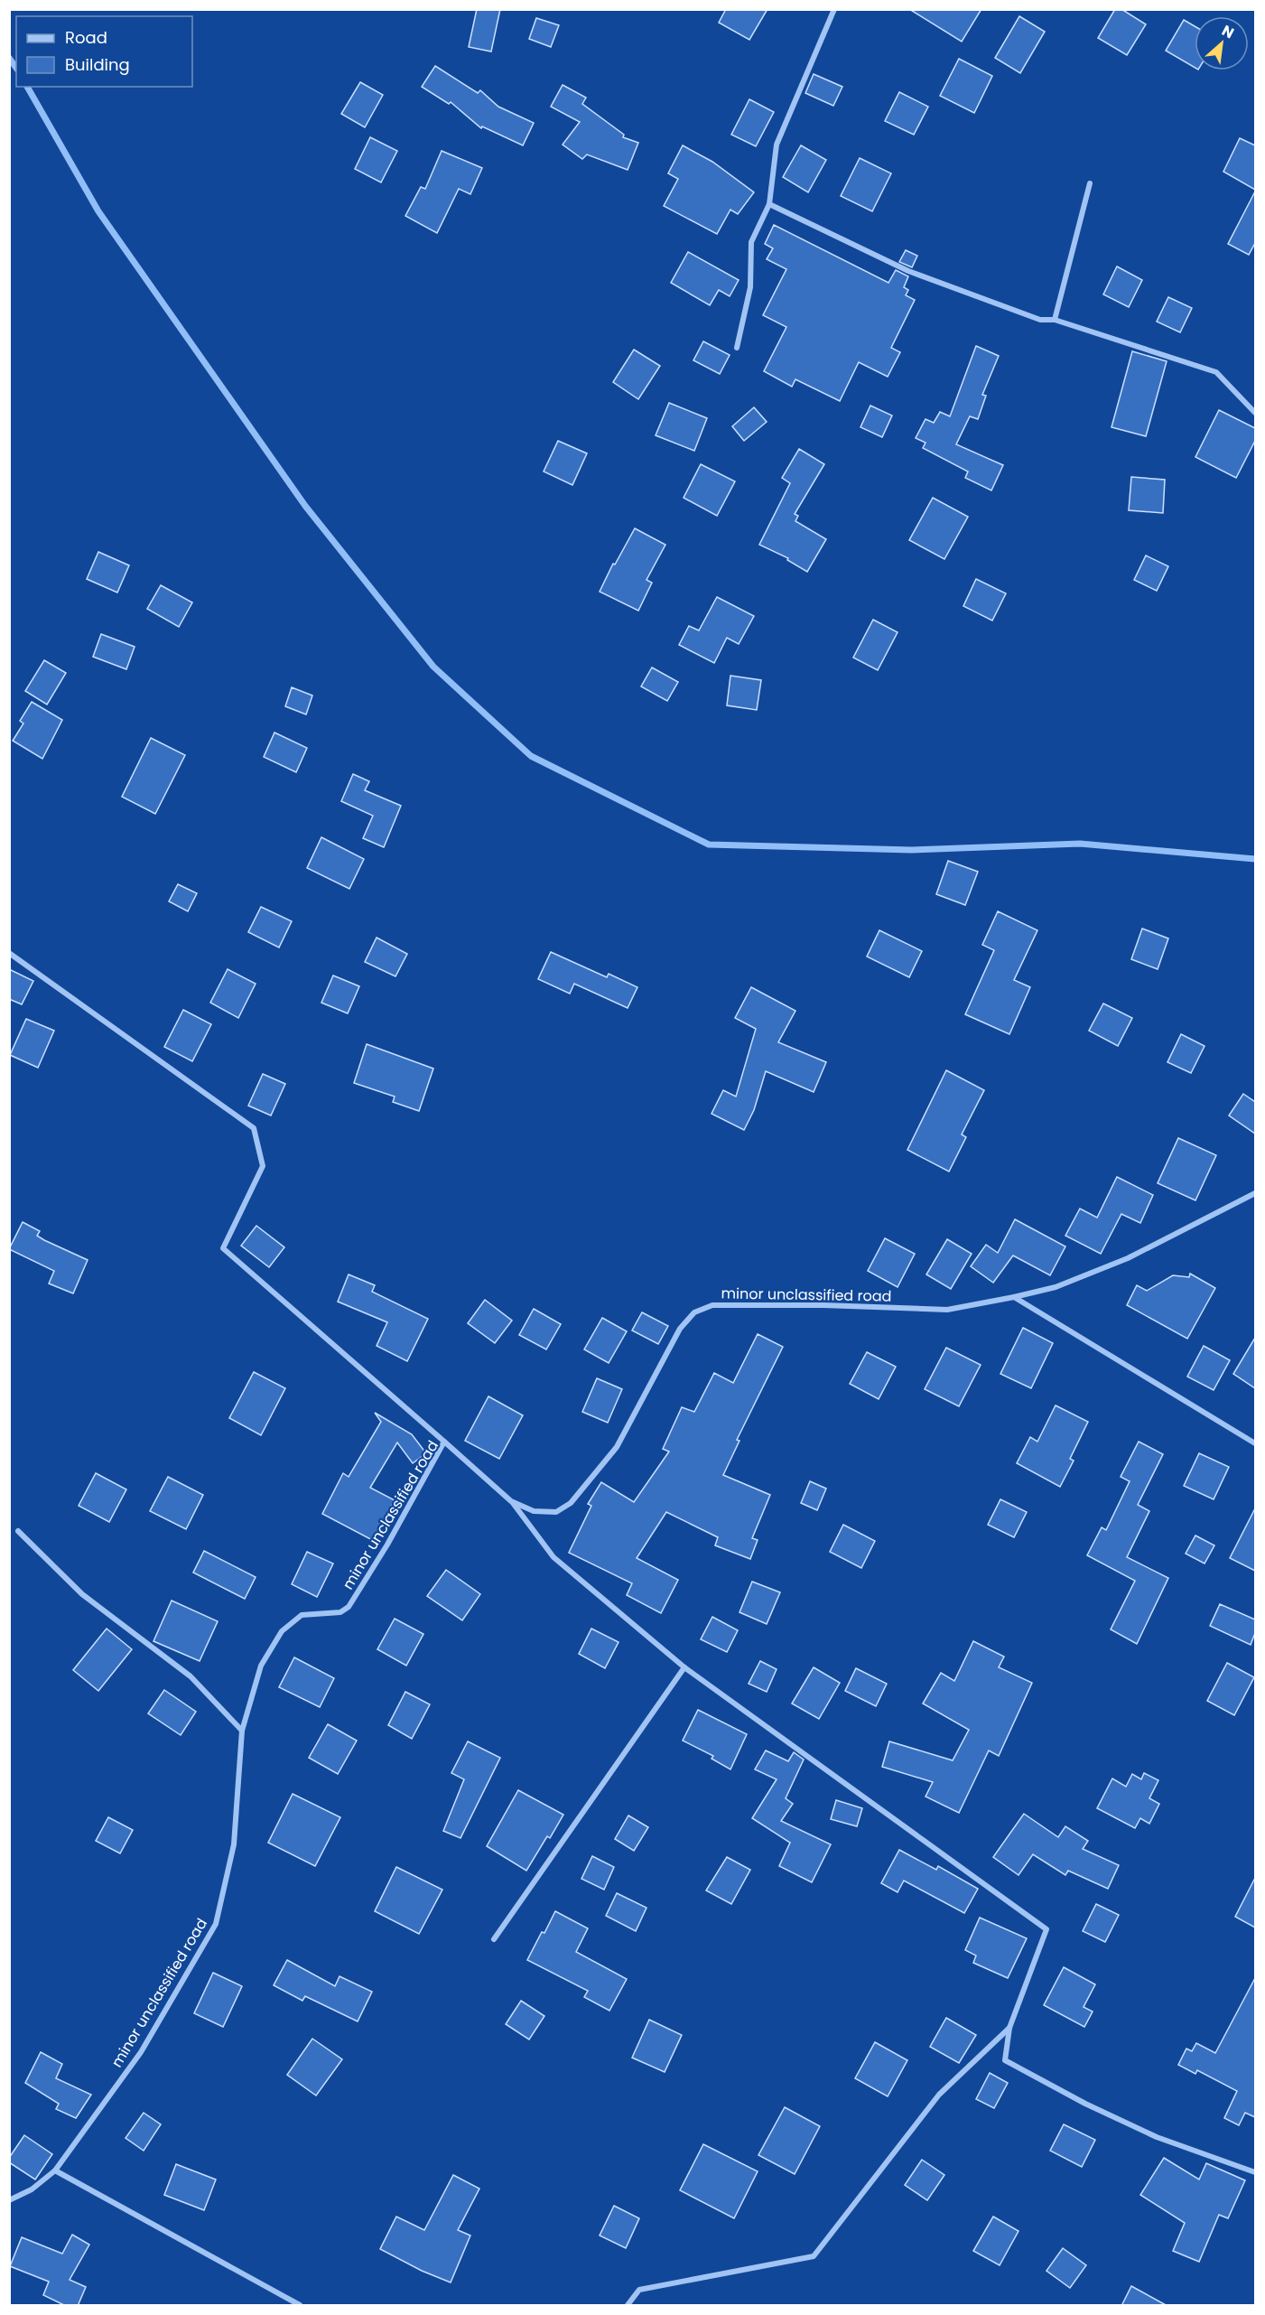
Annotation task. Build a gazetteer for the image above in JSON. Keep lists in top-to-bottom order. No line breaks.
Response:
{"streets":{"street":["minor unclassified road"]},"legend":["Road","Building"],"north":"top right"}
